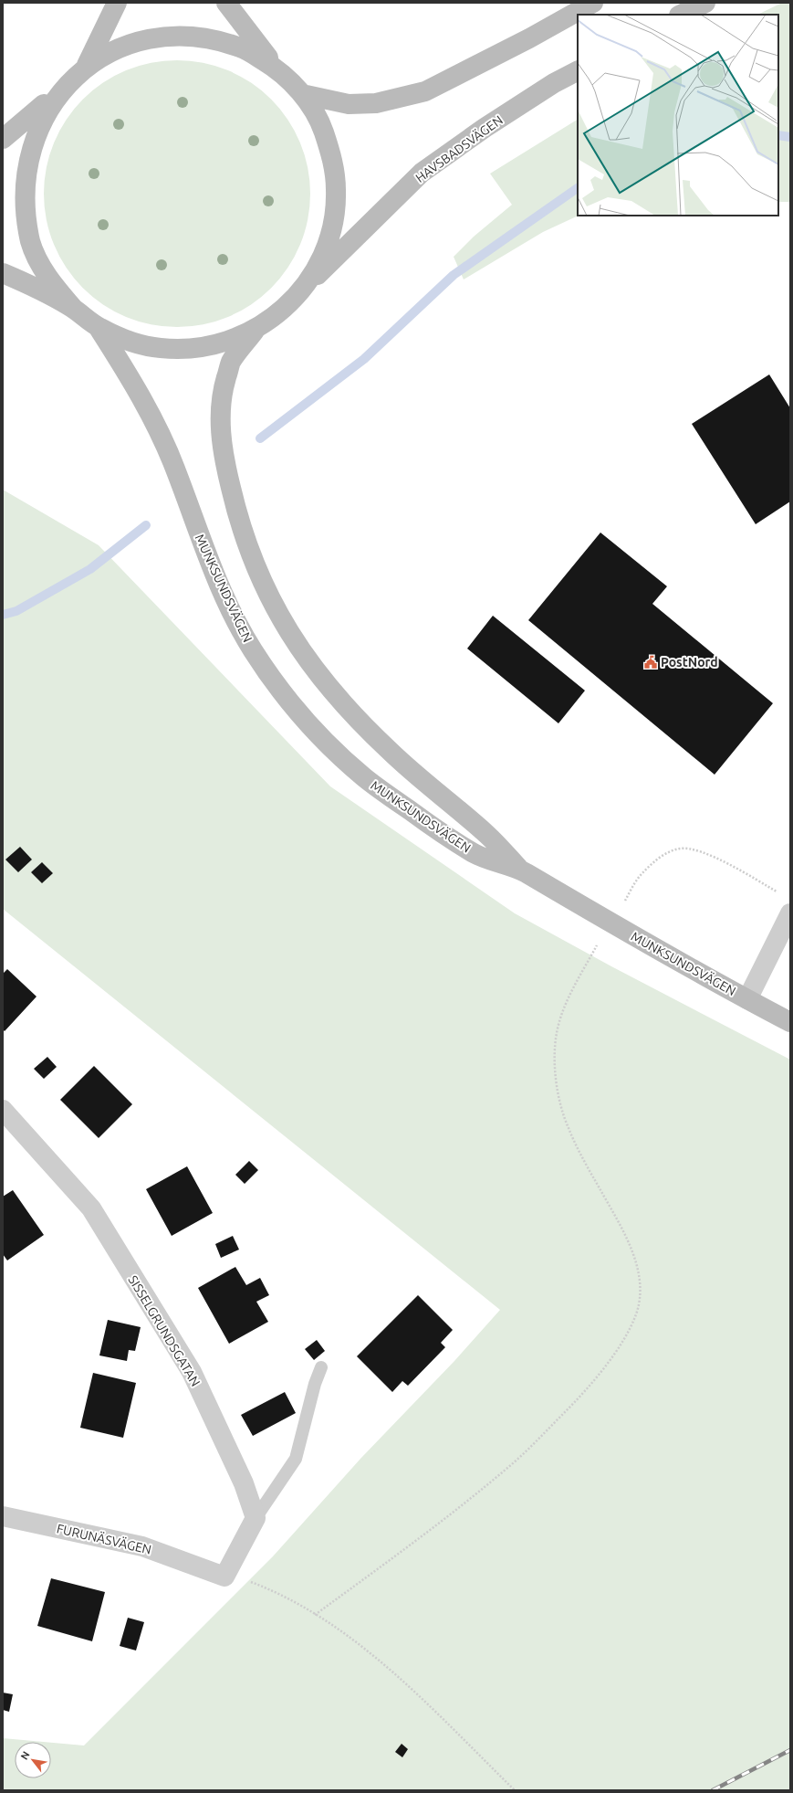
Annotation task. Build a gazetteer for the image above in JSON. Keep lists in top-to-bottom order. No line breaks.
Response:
{"streets":{"main road":["HAVSBADSVÄGEN","MUNKSUNDSVÄGEN"],"street":["SISSELGRUNDSGATAN","FURUNÄSVÄGEN"]},"places":{"public building":["PostNord"]},"north":"top left"}
